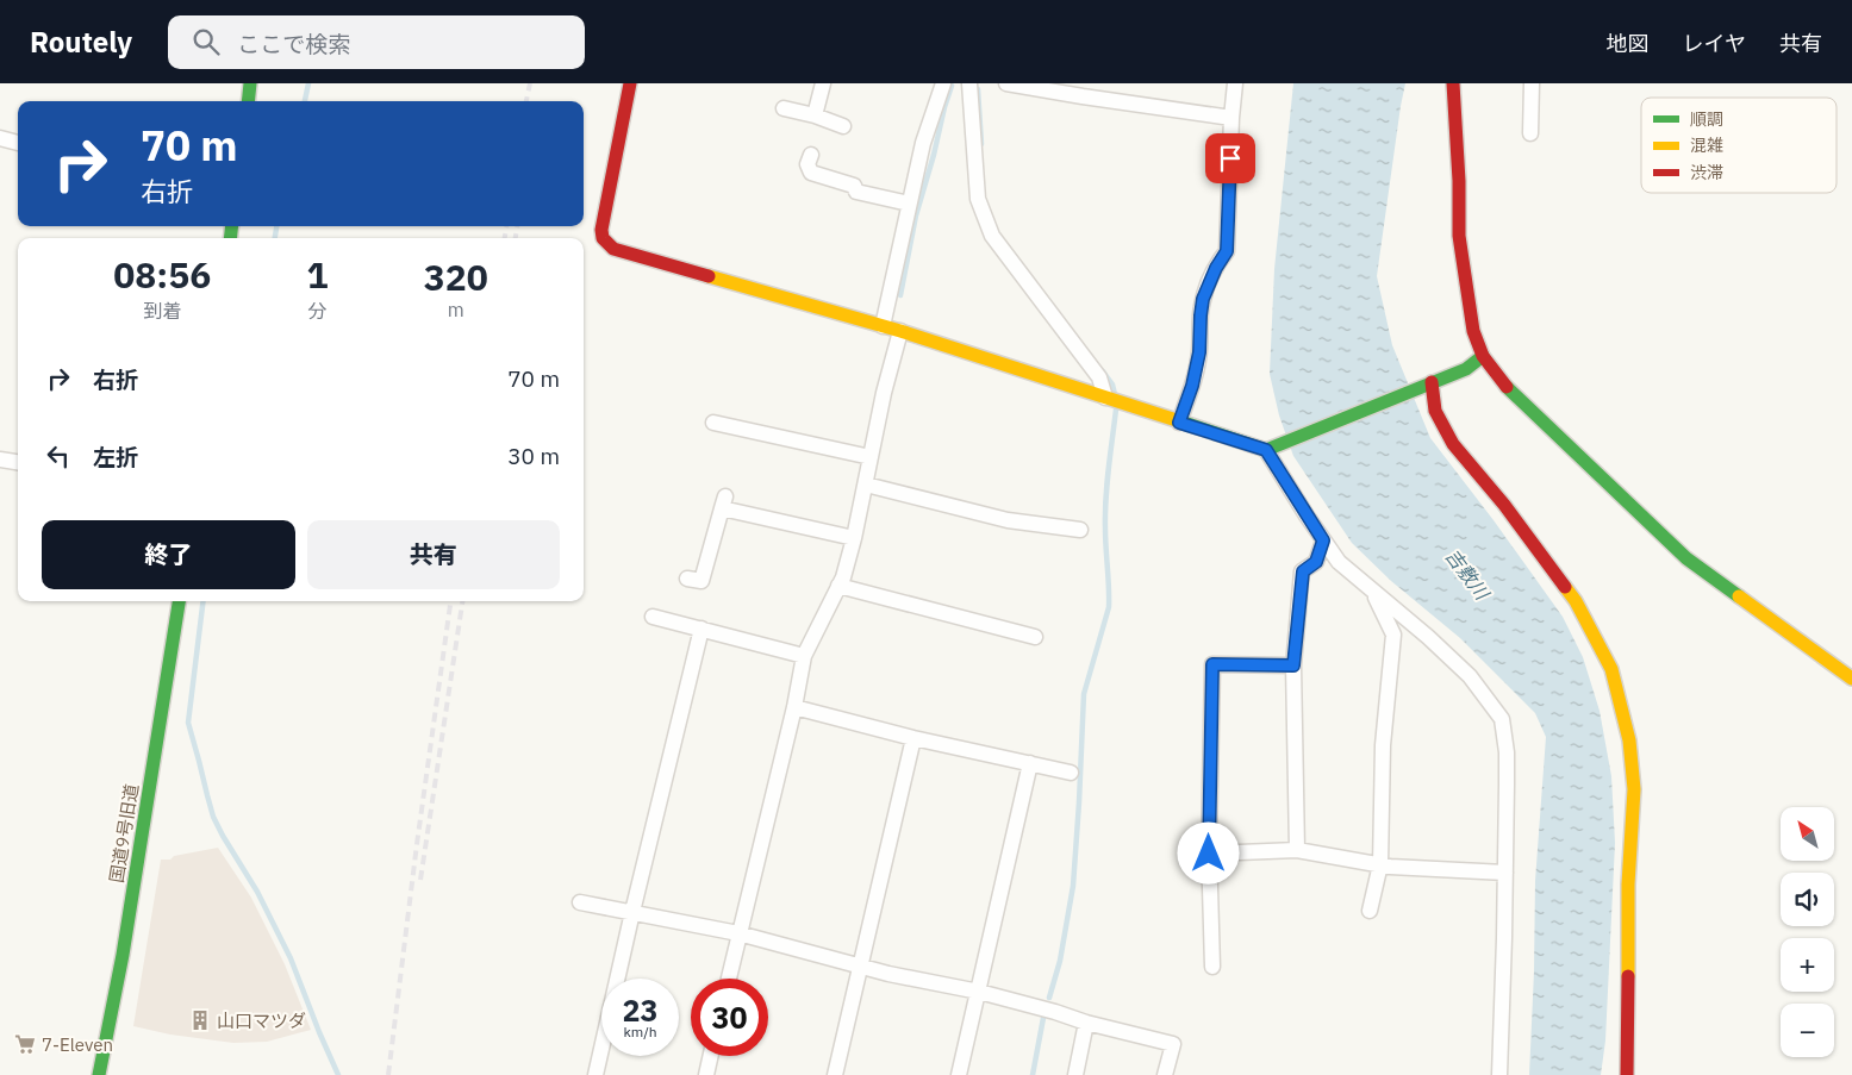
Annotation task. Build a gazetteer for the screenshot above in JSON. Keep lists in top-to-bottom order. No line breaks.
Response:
{"streets":{"street":["国道9号旧道"]},"water":["吉敷川"],"places":{"building":["山口マツダ"],"supermarket":["7-Eleven"]},"legend":["順調","混雑","渋滞"],"north":"top left","page":{"header":"Routely","search":"ここで検索","nav":["地図","レイヤ","共有"],"turn":["70 m","右折"],"eta":["08:56","到着","1","分","320","m"],"list":[{"name":"右折","value":"70 m"},{"name":"左折","value":"30 m"}],"buttons":["終了","共有"],"map_buttons":["+","−"],"speed":"23 km/h","limit":"30"}}
